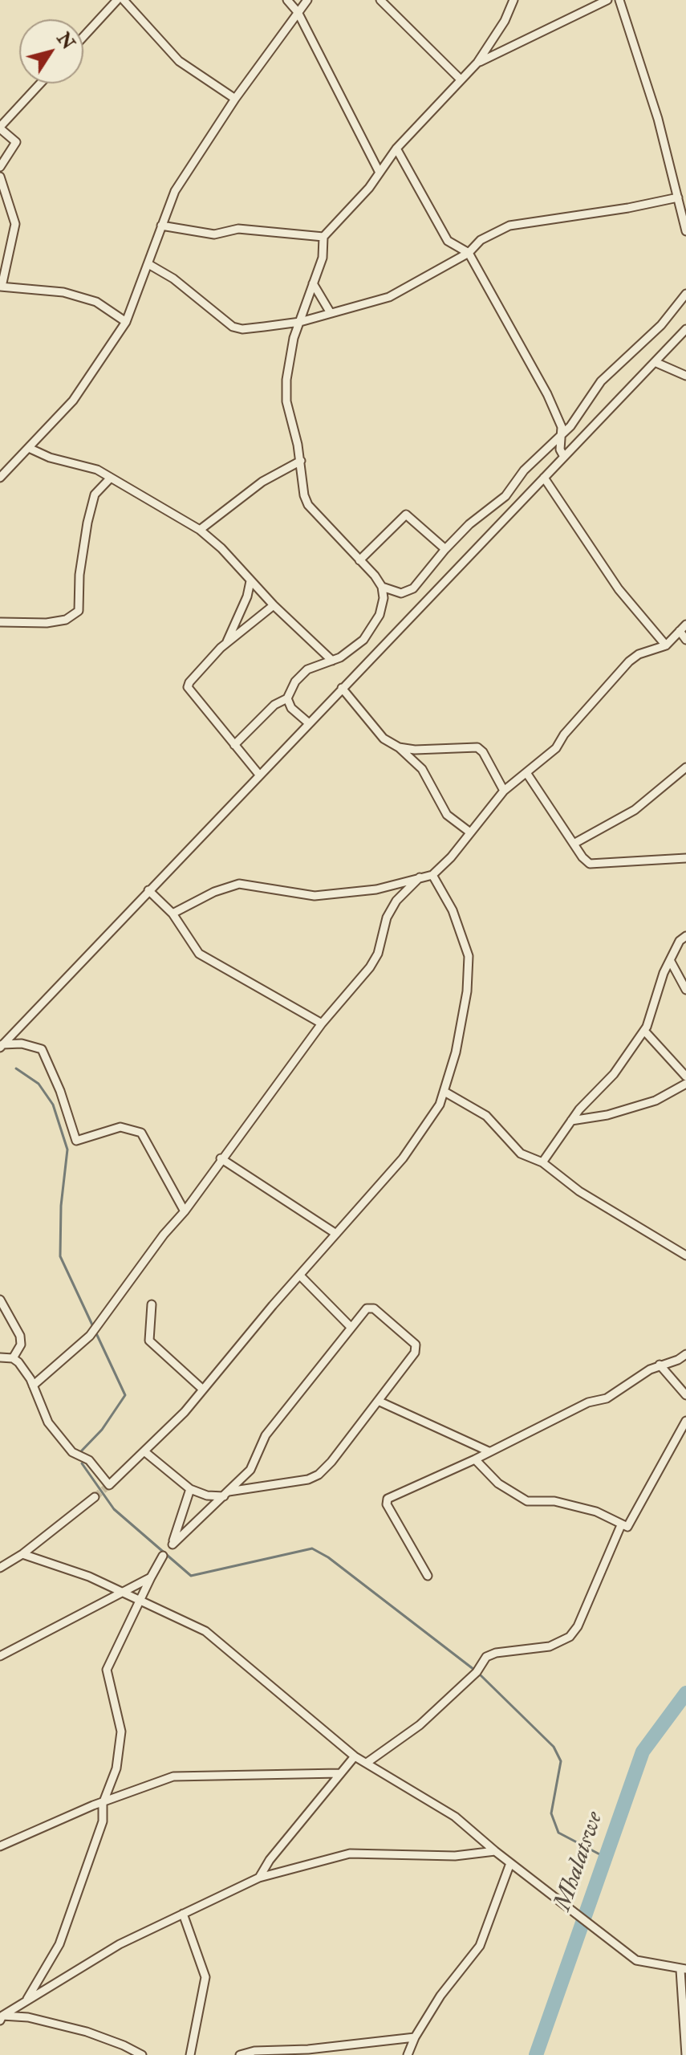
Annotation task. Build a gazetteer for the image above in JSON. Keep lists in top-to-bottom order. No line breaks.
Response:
{"water":["Mhalatswe"],"north":"top right"}
